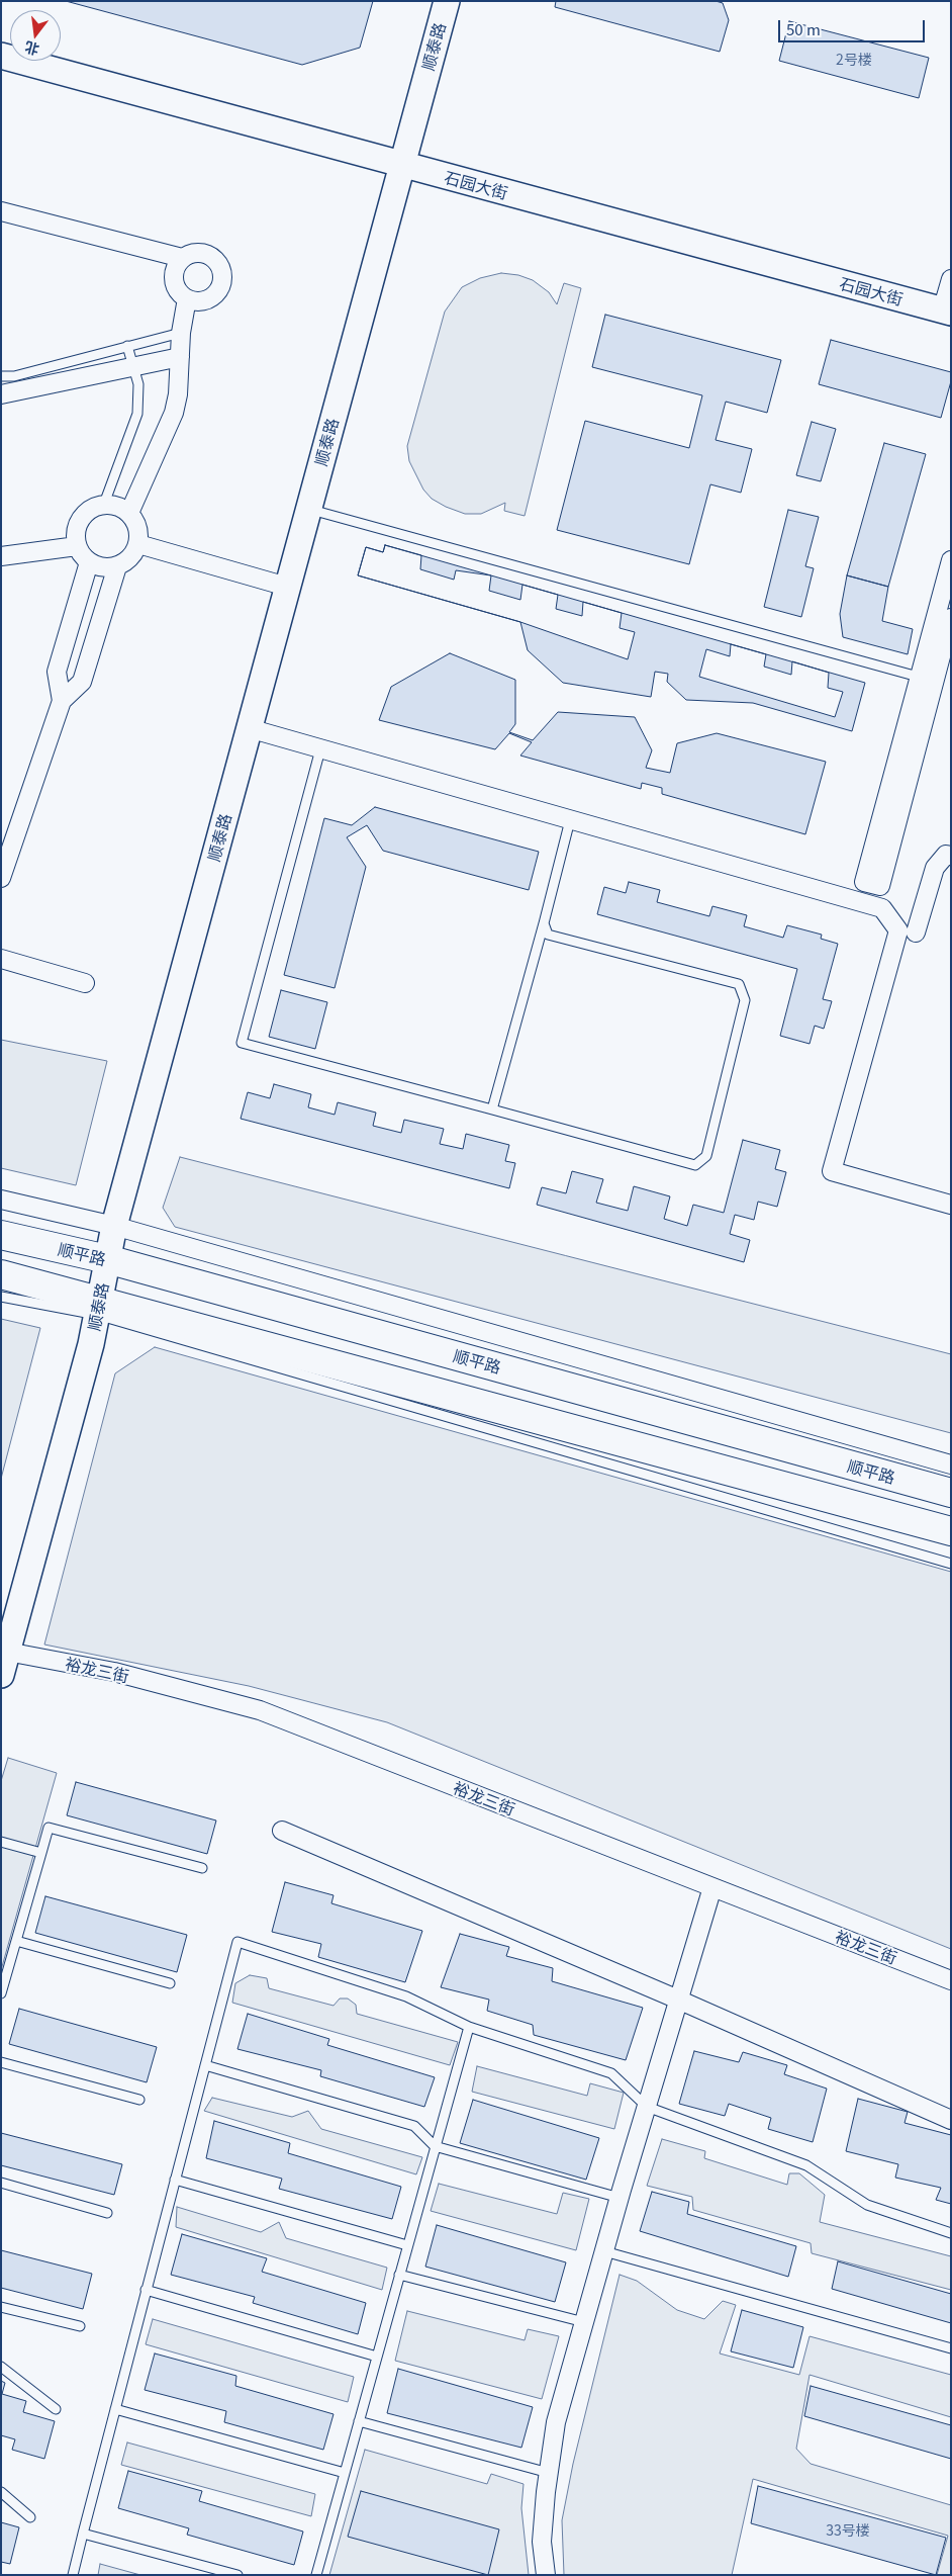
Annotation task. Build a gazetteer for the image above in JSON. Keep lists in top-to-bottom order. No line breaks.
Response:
{"streets":{"main road":["顺平路"],"street":["顺泰路","石园大街","裕龙三街"]},"crossings":[["顺泰路","石园大街"],["顺泰路","顺平路"],["顺泰路","裕龙三街"]],"house_numbers":["2号楼","33号楼"],"scale_bar":"50 m","north":"bottom"}
